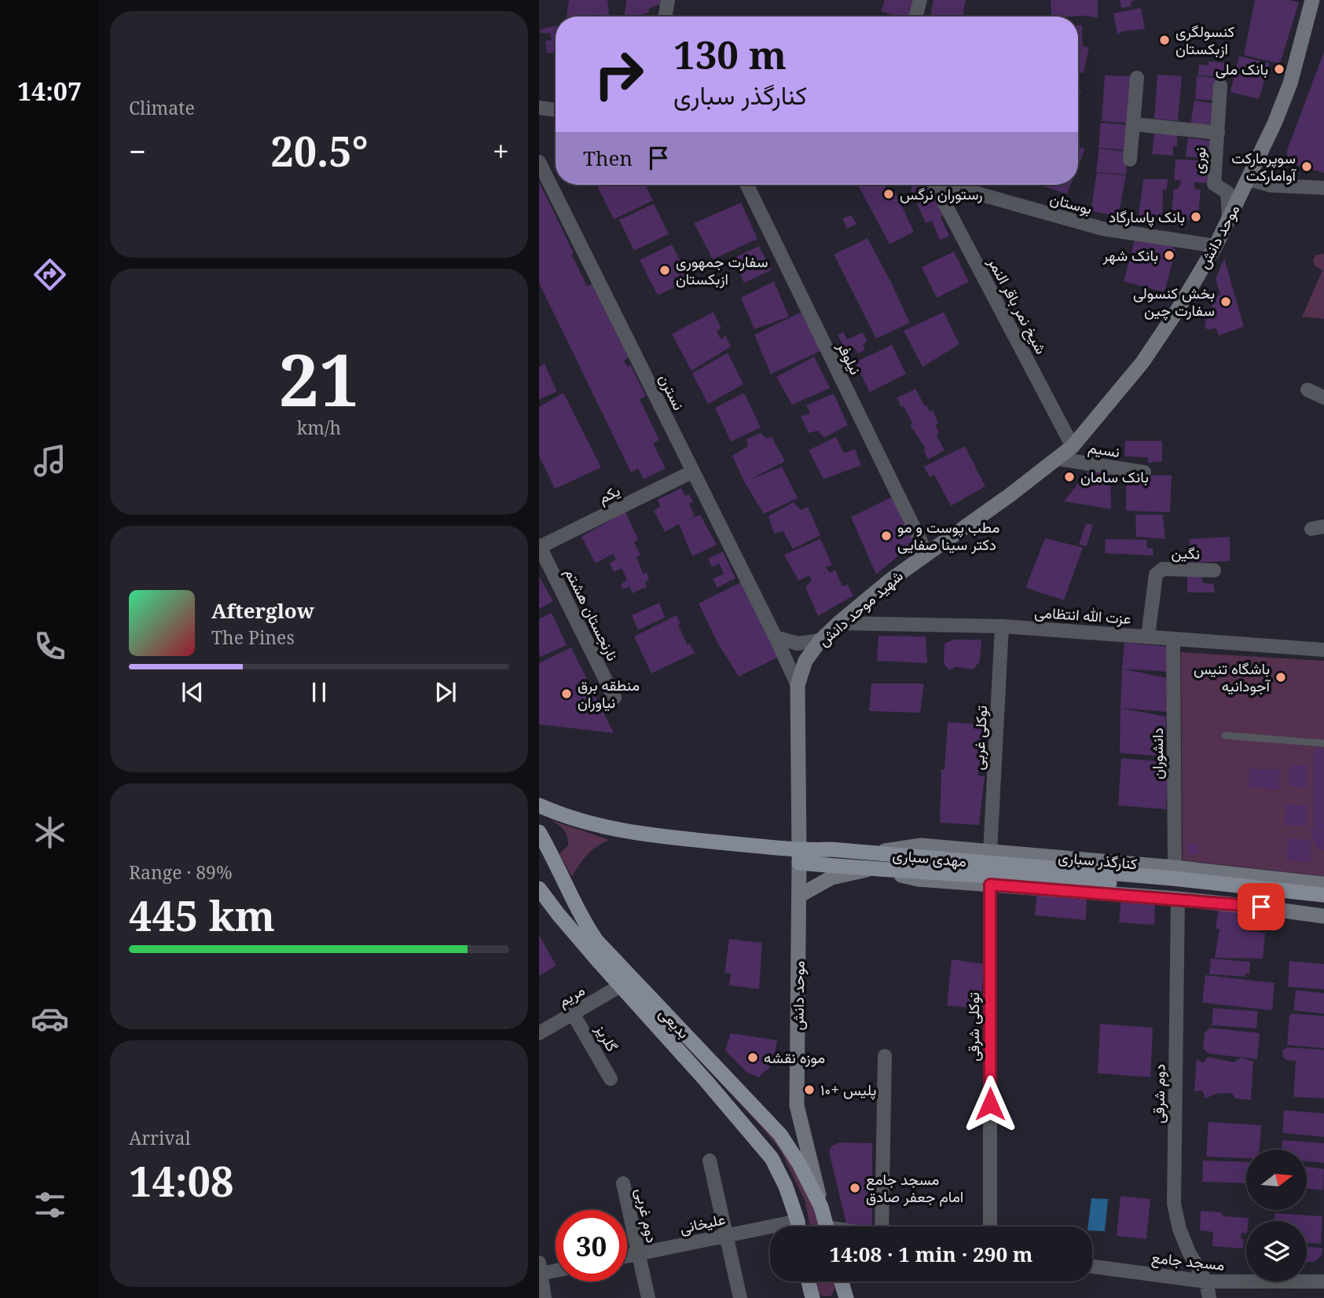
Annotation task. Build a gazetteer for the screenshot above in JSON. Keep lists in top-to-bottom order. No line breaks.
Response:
{"streets":{"main road":["موحد دانش","شهید موحد دانش","مهدی سباری","کنارگذر سباری","بدیعی"],"street":["نوری","بوستان","شیخ نمر باقر النمر","نیلوفر","نسترن","نسیم","یکم","نگین","نارنجستان هشتم","عزت الله انتظامی","توکلی غربی","دانشوران","مریم","توکلی شرقی","گلریز","دوم شرقی","دوم غربی","علیخانی","مسجد جامع"]},"crossings":[["نوری","موحد دانش"],["بوستان","موحد دانش"],["موحد دانش","شیخ نمر باقر النمر"],["موحد دانش","شهید موحد دانش"],["موحد دانش","مهدی سباری"],["موحد دانش","بدیعی"],["شیخ نمر باقر النمر","شهید موحد دانش"],["نیلوفر","شهید موحد دانش"],["نسترن","یکم"],["نسترن","شهید موحد دانش"],["نسیم","شهید موحد دانش"],["یکم","نارنجستان هشتم"],["نگین","عزت الله انتظامی"],["شهید موحد دانش","عزت الله انتظامی"],["شهید موحد دانش","مهدی سباری"],["عزت الله انتظامی","توکلی غربی"],["عزت الله انتظامی","دانشوران"],["توکلی غربی","کنارگذر سباری"],["دانشوران","کنارگذر سباری"],["مهدی سباری","کنارگذر سباری"],["مریم","بدیعی"],["مریم","گلریز"],["دوم شرقی","مسجد جامع"],["دوم غربی","علیخانی"]],"places":["کنسولگری ازبکستان","بانک ملی","سوپرمارکت آوامارکت","رستوران نرگس","بانک پاسارگاد","بانک شهر","سفارت جمهوری ازبکستان","بخش کنسولی سفارت چین","بانک سامان","مطب پوست و مو دکتر سینا صفایی","باشگاه تنیس آجودانیه","منطقه برق نیاوران","موزه نقشه","پلیس +۱۰","مسجد جامع امام جعفر صادق"],"north":"right","page":{"tabs":"14:07","tile":["Climate",["21","km/h"],["Range · 89%","445 km"],["Arrival","14:08"]],"turn":["130 m","کنارگذر سباری"],"heat":["−","20.5°","+"],"then":"Then","song":["Afterglow","The Pines"],"limit":"30","trip":"14:08 · 1 min · 290 m"}}
